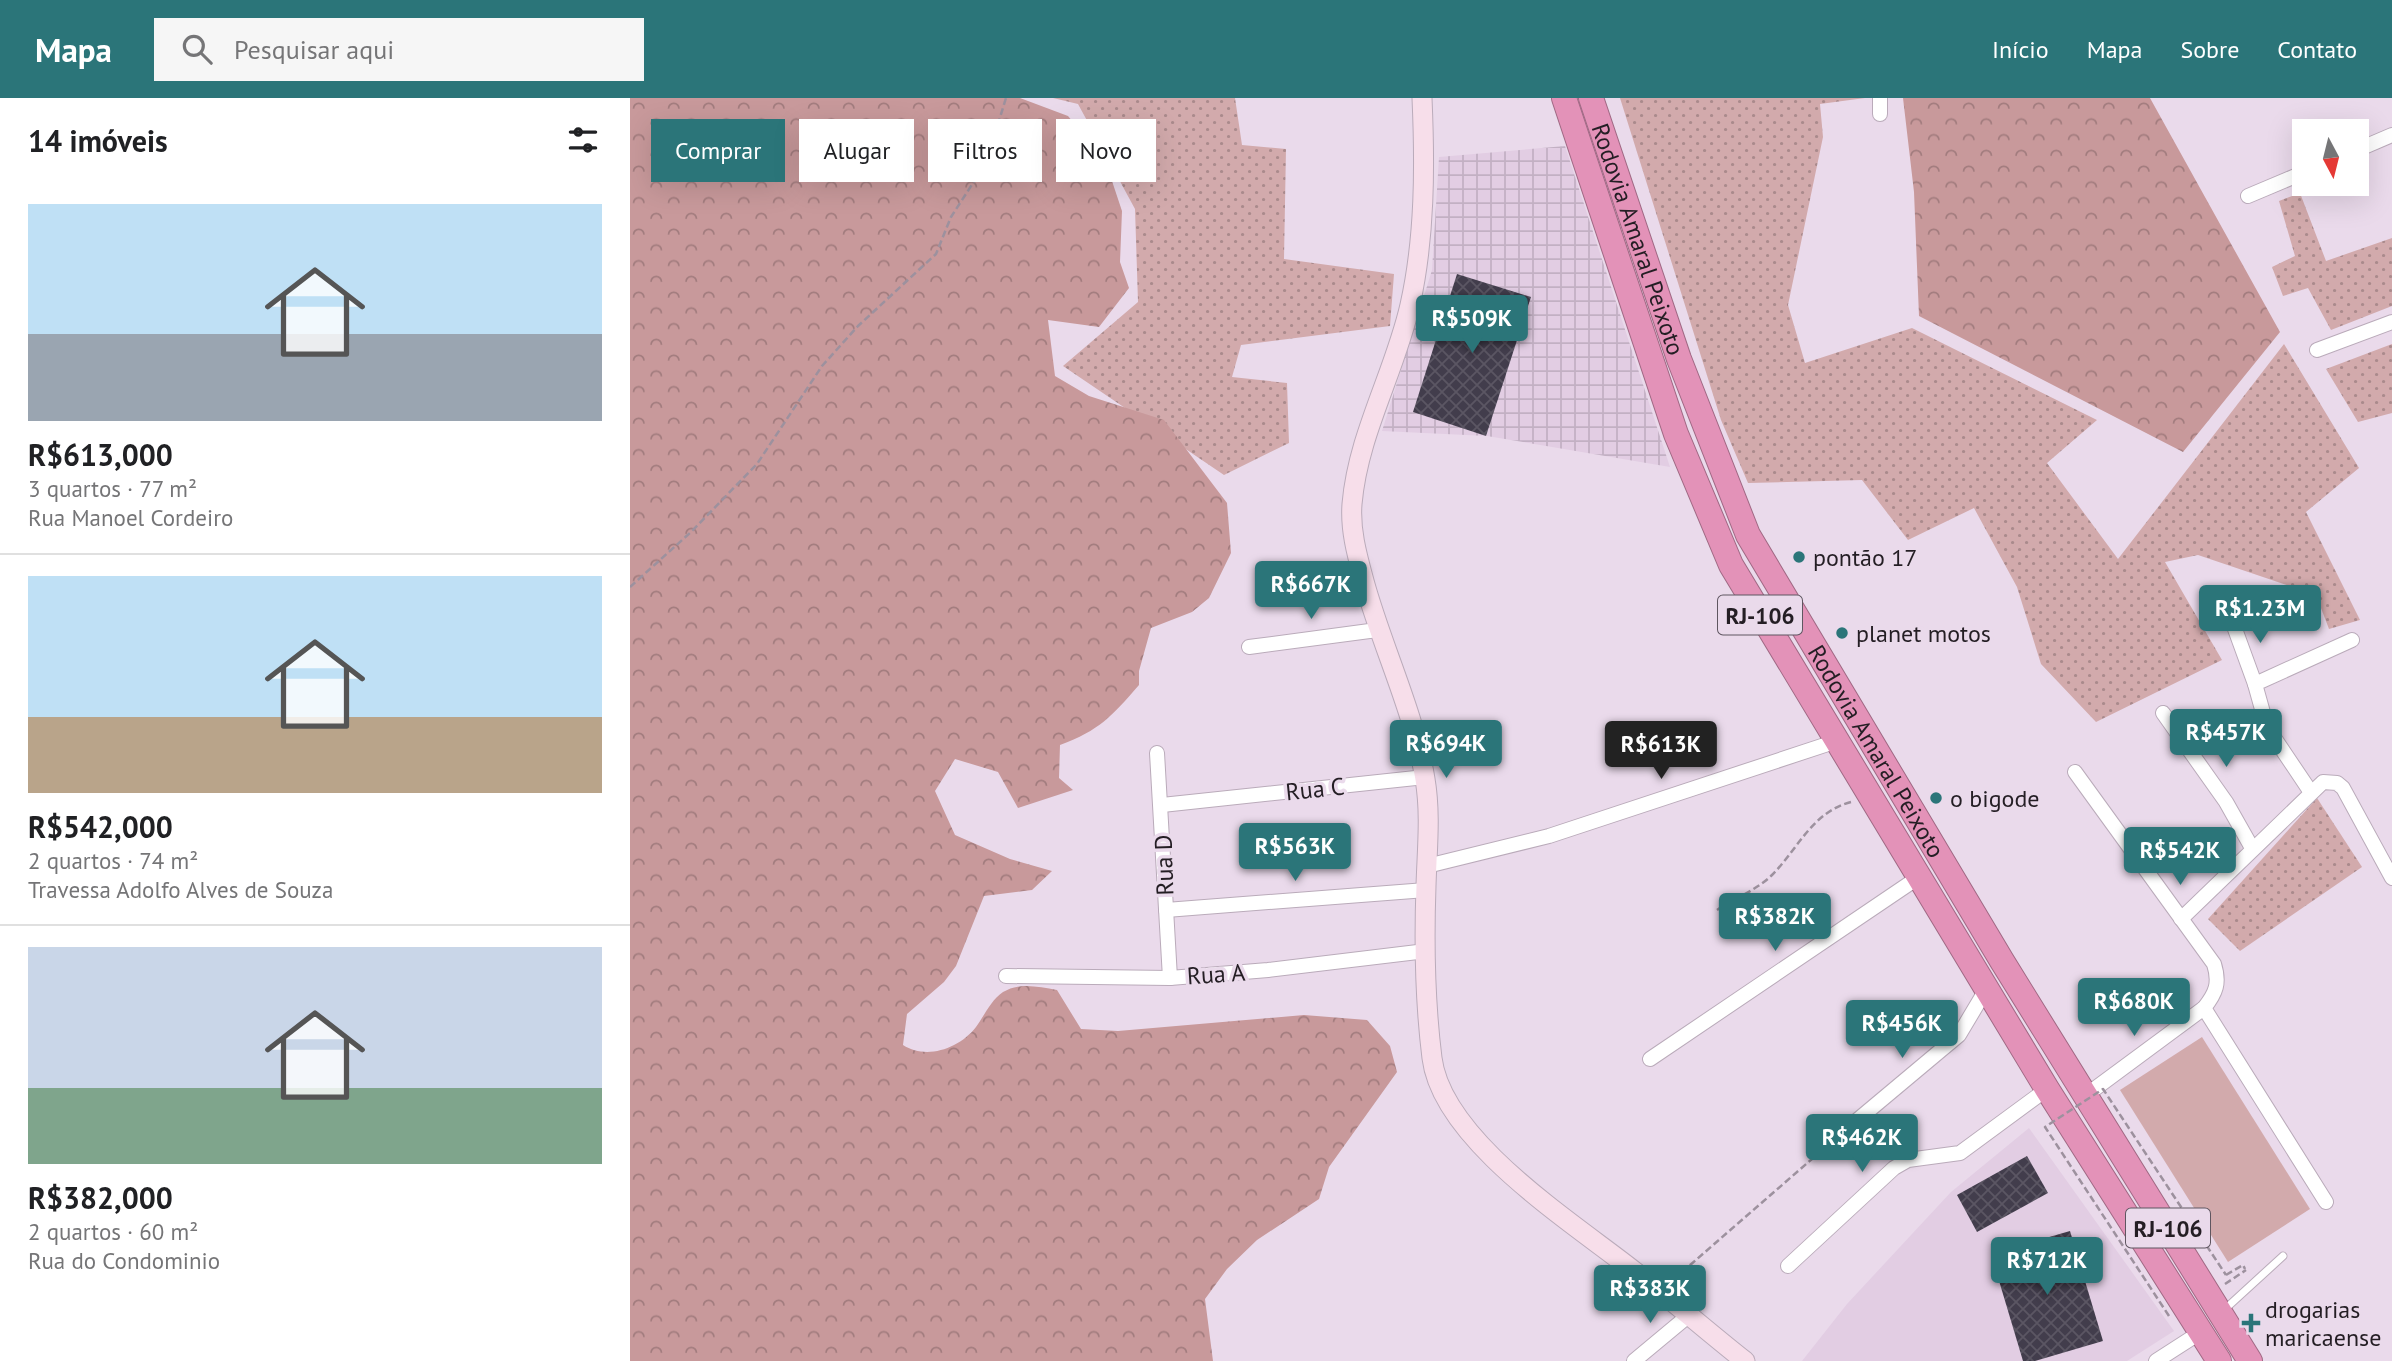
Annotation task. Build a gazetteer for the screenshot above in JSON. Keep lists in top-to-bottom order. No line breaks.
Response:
{"streets":{"highway":["Rodovia Amaral Peixoto","RJ-106"],"street":["Rua C","Rua D","Rua A"]},"crossings":[["Rua C","Rua D"],["Rua D","Rua A"]],"places":{"other":["pontão 17","planet motos","o bigode"],"health":["drogarias maricaense"]},"north":"bottom","page":{"header":"Mapa","search":"Pesquisar aqui","nav":["Início","Mapa","Sobre","Contato"],"heading":"14 imóveis","chip":["Comprar","Alugar","Filtros","Novo"],"list":[{"name":"R$613,000","note":"3 quartos · 77 m² · Rua Manoel Cordeiro"},{"name":"R$542,000","note":"2 quartos · 74 m² · Travessa Adolfo Alves de Souza"},{"name":"R$382,000","note":"2 quartos · 60 m² · Rua do Condominio"}],"price":["R$509K","R$667K","R$1.23M","R$457K","R$694K","R$613K","R$563K","R$542K","R$382K","R$680K","R$456K","R$462K","R$712K","R$383K"]}}
